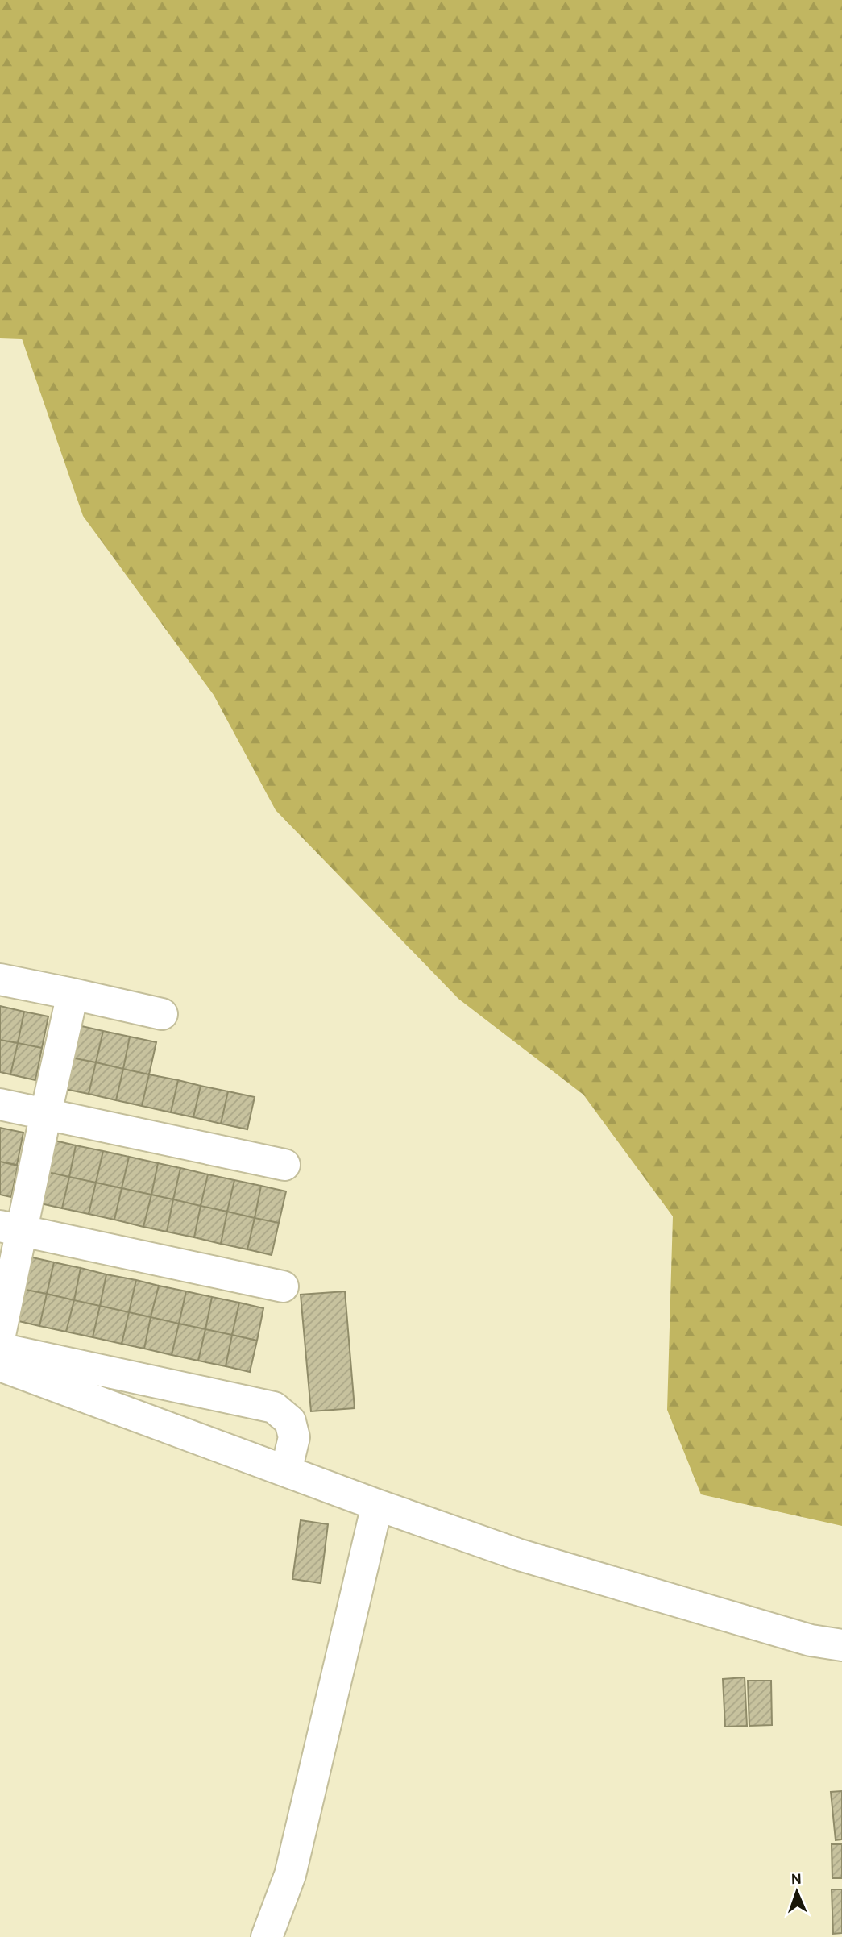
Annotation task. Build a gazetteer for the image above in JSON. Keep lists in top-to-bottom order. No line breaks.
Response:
{"north":"top"}
